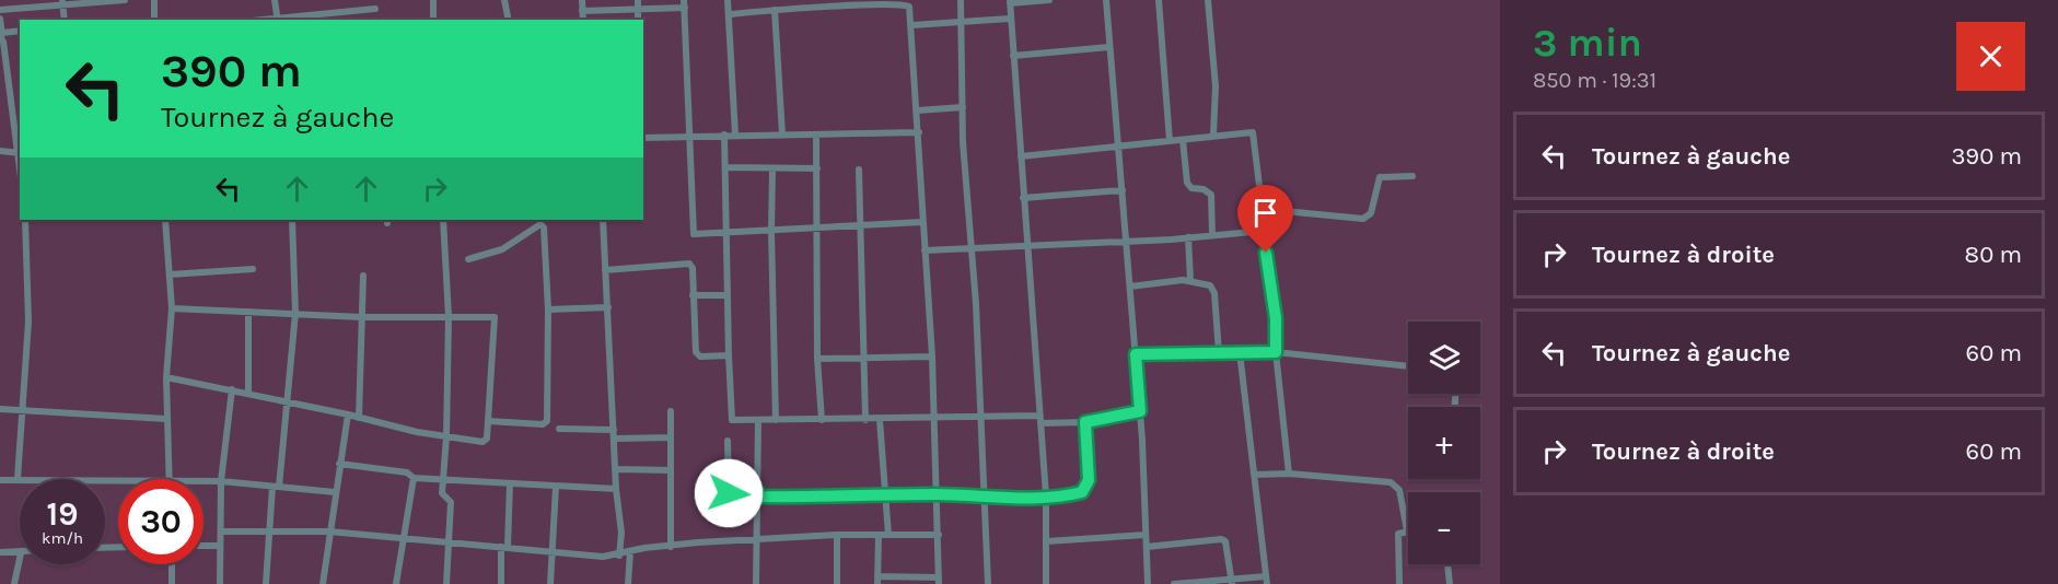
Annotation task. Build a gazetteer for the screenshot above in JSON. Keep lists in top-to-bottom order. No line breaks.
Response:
{"page":{"heading":["3 min","850 m · 19:31"],"turn":["390 m","Tournez à gauche"],"list":[{"name":"Tournez à gauche","value":"390 m"},{"name":"Tournez à droite","value":"80 m"},{"name":"Tournez à gauche","value":"60 m"},{"name":"Tournez à droite","value":"60 m"}],"map_buttons":["+","−"],"speed":"19 km/h","limit":"30"}}
